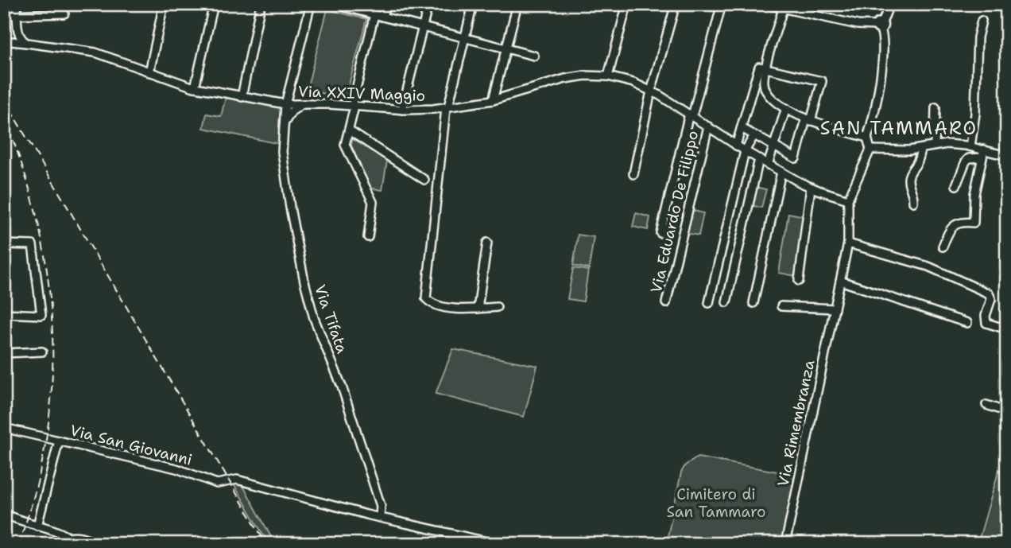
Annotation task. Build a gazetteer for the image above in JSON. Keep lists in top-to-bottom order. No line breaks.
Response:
{"streets":{"street":["Via XXIV Maggio","Via Eduardo De Filippo","Via Tifata","Via Rimembranza","Via San Giovanni"]},"crossings":[["Via XXIV Maggio","Via Eduardo De Filippo"],["Via XXIV Maggio","Via Tifata"],["Via XXIV Maggio","Via Rimembranza"],["Via Tifata","Via San Giovanni"]],"districts":["SAN TAMMARO"],"parks":["Cimitero di San Tammaro"]}
